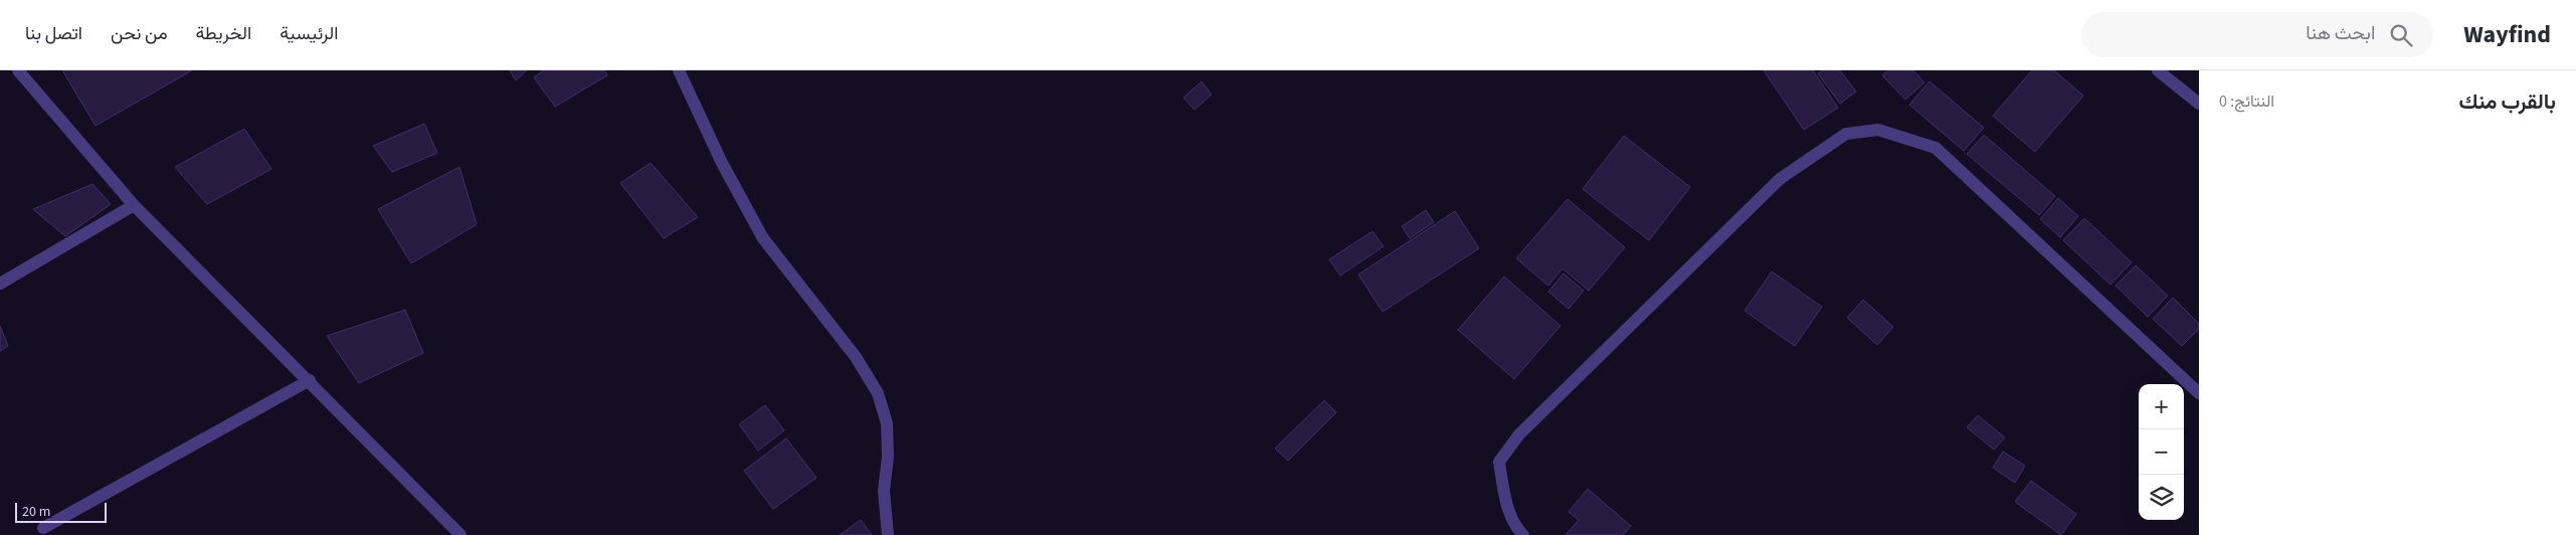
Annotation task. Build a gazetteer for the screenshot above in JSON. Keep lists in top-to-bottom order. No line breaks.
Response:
{"scale_bar":"20 m","page":{"header":"Wayfind","search":"ابحث هنا","nav":["الرئيسية","الخريطة","من نحن","اتصل بنا"],"heading":["بالقرب منك","النتائج: 0"],"map_buttons":["+","−"],"scale":"20 m"}}
